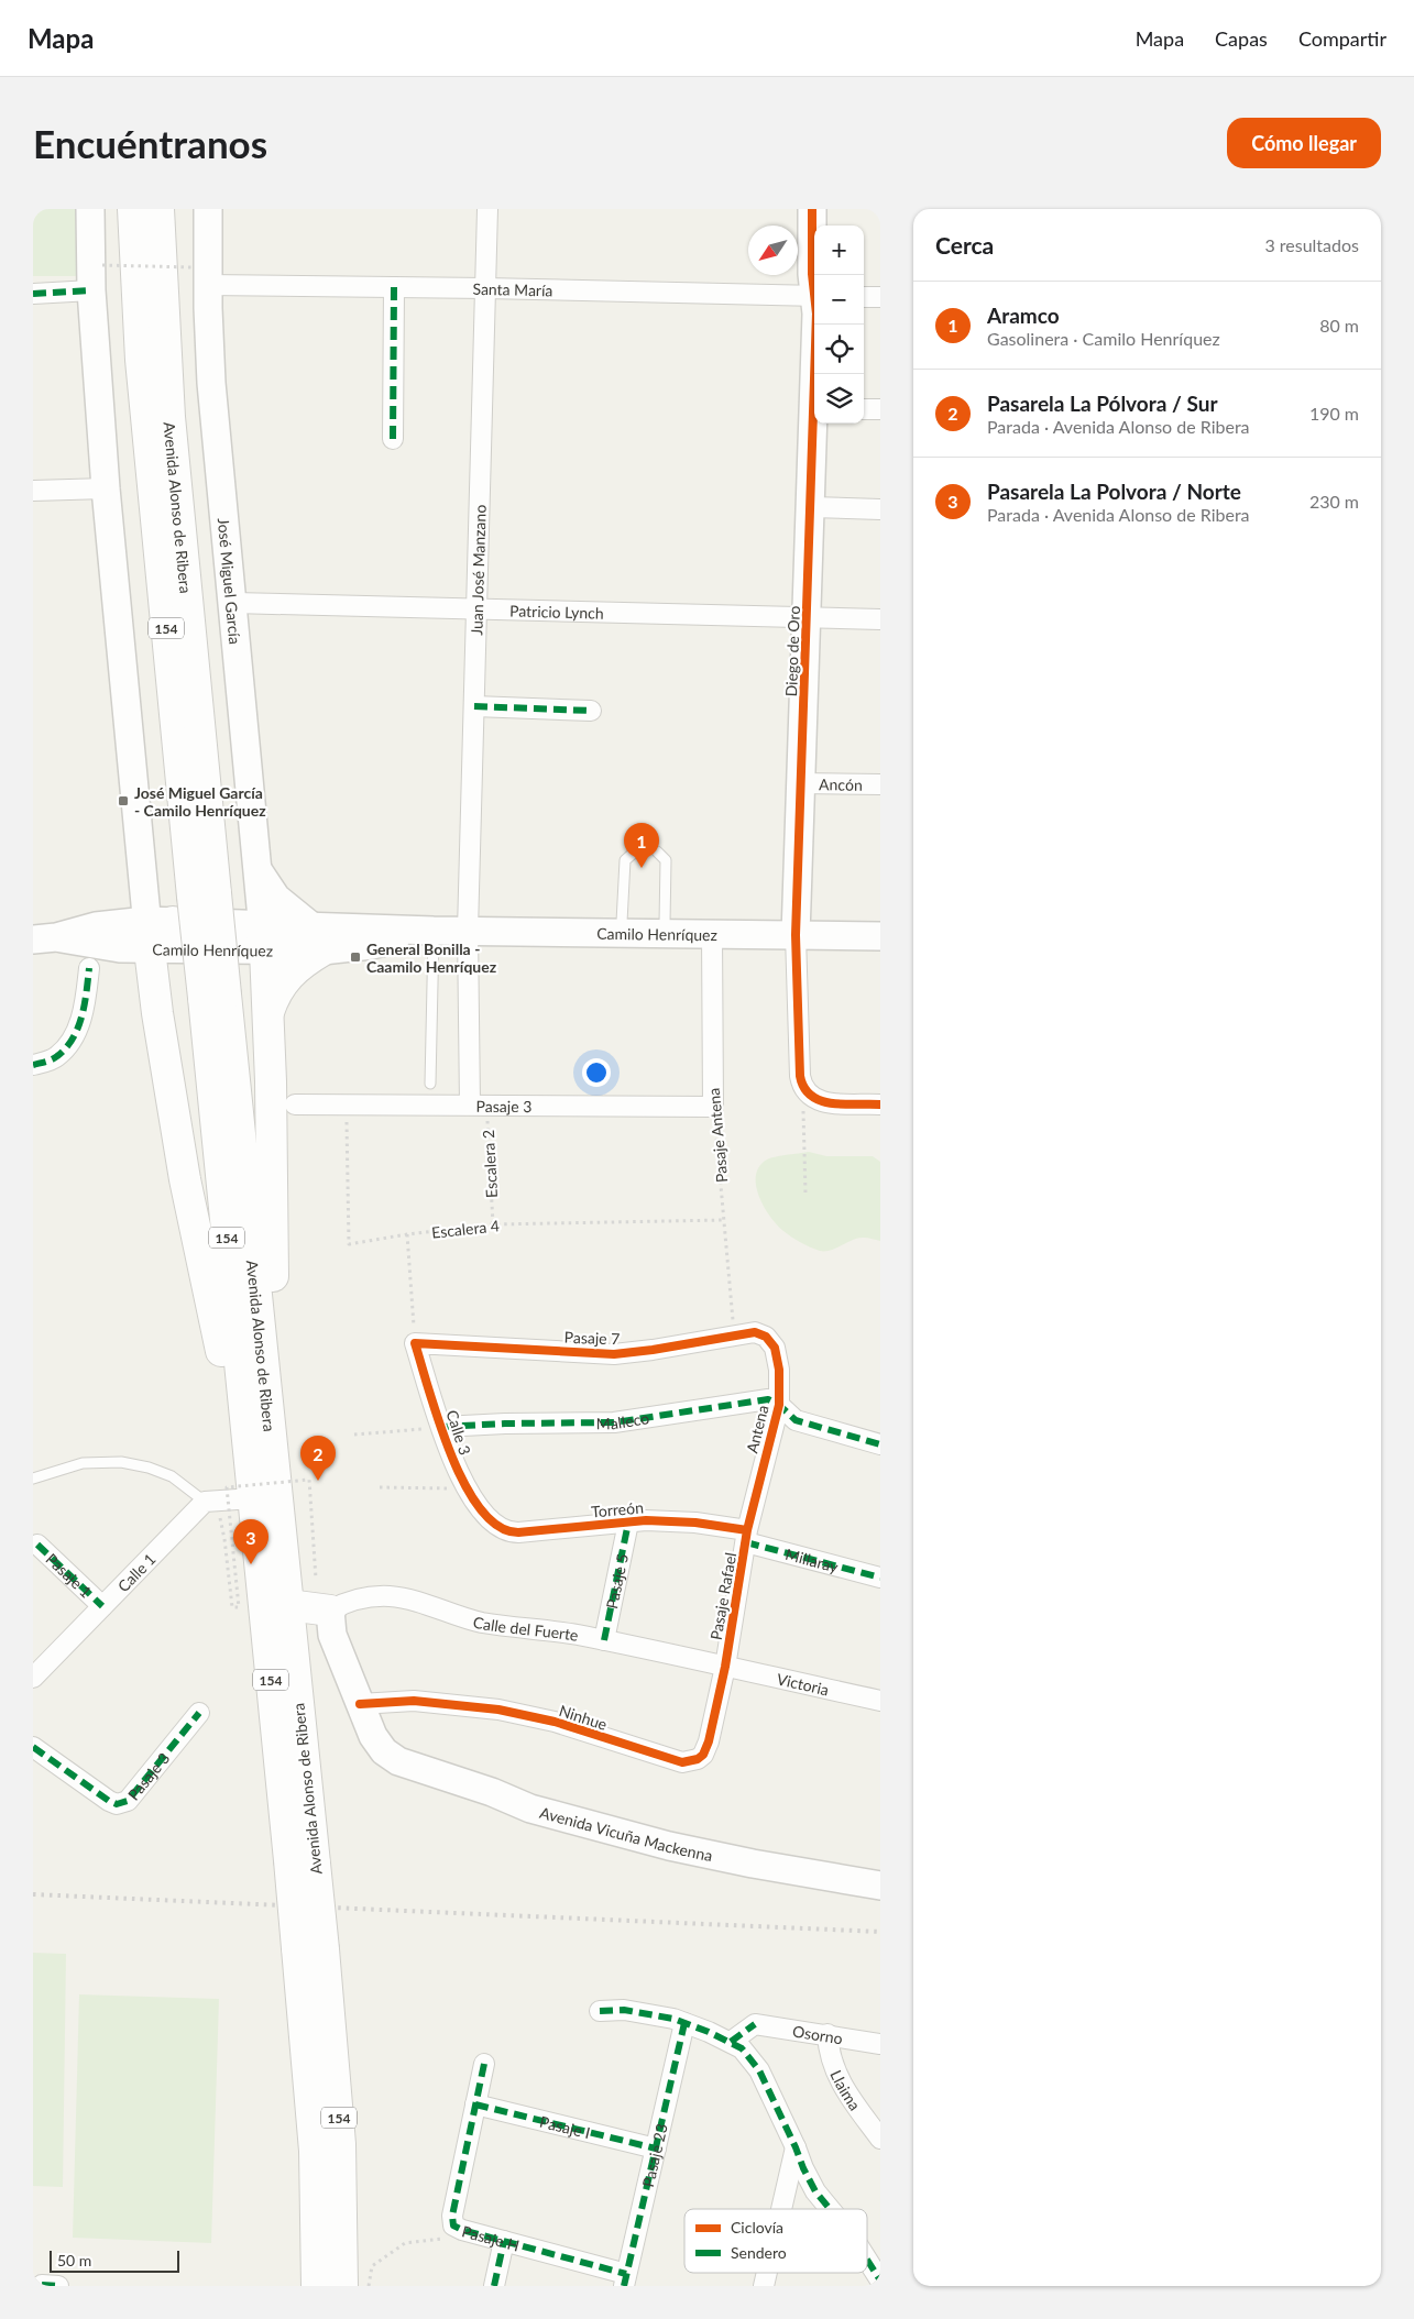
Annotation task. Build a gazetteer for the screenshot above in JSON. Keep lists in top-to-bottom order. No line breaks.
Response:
{"streets":{"highway":["Avenida Alonso de Ribera","154"],"main road":["José Miguel García","Diego de Oro","Camilo Henríquez","Avenida Vicuña Mackenna"],"street":["Santa María","Juan José Manzano","Patricio Lynch","Ancón","Pasaje 3","Pasaje Antena","Pasaje 7","Malleco","Antena","Calle 3","Torreón","Millaray","Calle 1","Pasaje 1","Pasaje 5","Pasaje Rafael","Calle del Fuerte","Victoria","Ninhue","Osorno","Llaima","Pasaje I","Pasaje 23","Pasaje H"],"path":["Escalera 2","Escalera 4"]},"crossings":[["Santa María","Juan José Manzano"],["Santa María","José Miguel García"],["Juan José Manzano","Patricio Lynch"],["Juan José Manzano","Camilo Henríquez"],["Juan José Manzano","Pasaje 3"],["Juan José Manzano","Escalera 2"],["José Miguel García","Patricio Lynch"],["José Miguel García","Camilo Henríquez"],["Patricio Lynch","Diego de Oro"],["Diego de Oro","Ancón"],["Diego de Oro","Camilo Henríquez"],["Camilo Henríquez","Pasaje Antena"],["Pasaje 3","Pasaje Antena"],["Pasaje 3","Escalera 2"],["Pasaje 3","Escalera 4"],["Pasaje Antena","Escalera 4"],["Pasaje Antena","Pasaje 7"],["Escalera 2","Escalera 4"],["Pasaje 7","Antena"],["Pasaje 7","Calle 3"],["Malleco","Antena"],["Malleco","Calle 3"],["Antena","Torreón"],["Antena","Millaray"],["Antena","Pasaje Rafael"],["Calle 3","Torreón"],["Torreón","Millaray"],["Torreón","Pasaje 5"],["Torreón","Pasaje Rafael"],["Millaray","Pasaje Rafael"],["Calle 1","Pasaje 1"],["Pasaje 5","Calle del Fuerte"],["Pasaje Rafael","Calle del Fuerte"],["Pasaje Rafael","Victoria"],["Pasaje Rafael","Ninhue"],["Calle del Fuerte","Victoria"],["Calle del Fuerte","Ninhue"],["Victoria","Ninhue"],["Ninhue","Avenida Vicuña Mackenna"],["Osorno","Llaima"],["Pasaje I","Pasaje 23"],["Pasaje I","Pasaje H"],["Pasaje 23","Pasaje H"]],"places":{"transit":["José Miguel García - Camilo Henríquez","General Bonilla - Caamilo Henríquez"]},"legend":["Ciclovía","Sendero"],"scale_bar":"50 m","north":"bottom left","page":{"header":"Mapa","nav":["Mapa","Capas","Compartir"],"buttons":"Cómo llegar","title":"Encuéntranos","heading":["Cerca","3 resultados"],"map_buttons":["+","−"],"list":[{"mark":"1","name":"Aramco","note":"Gasolinera · Camilo Henríquez","value":"80 m"},{"mark":"2","name":"Pasarela La Pólvora / Sur","note":"Parada · Avenida Alonso de Ribera","value":"190 m"},{"mark":"3","name":"Pasarela La Polvora / Norte","note":"Parada · Avenida Alonso de Ribera","value":"230 m"}],"pins":["1","2","3"],"scale":"50 m"}}
